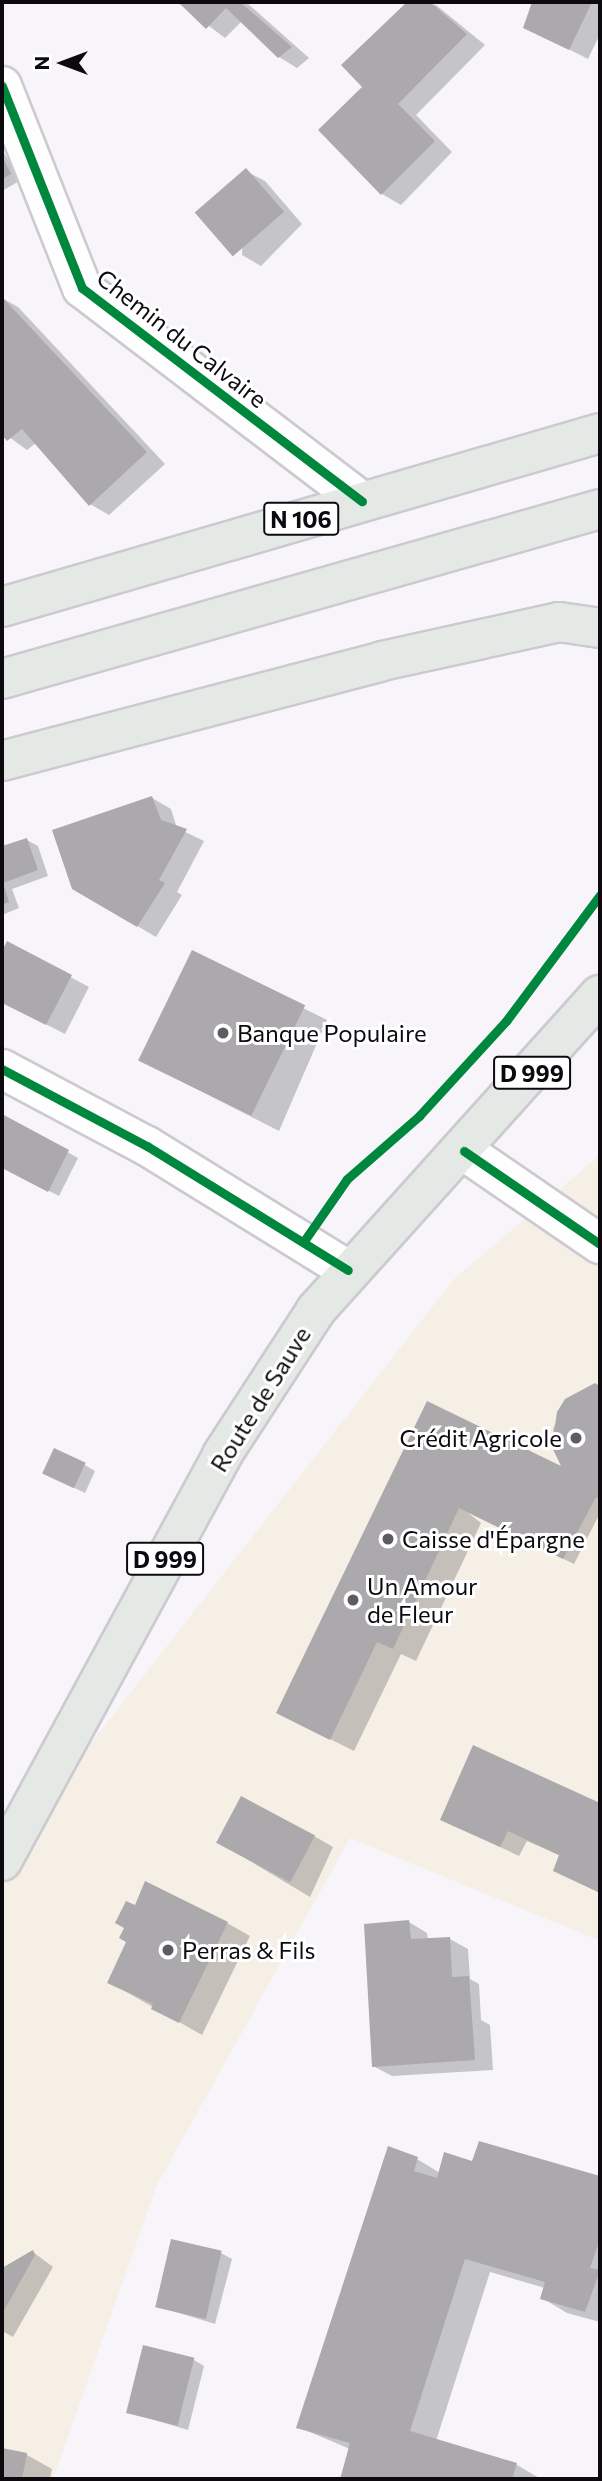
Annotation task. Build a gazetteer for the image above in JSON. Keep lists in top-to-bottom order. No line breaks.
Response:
{"streets":{"main road":["N 106","D 999","Route de Sauve"],"street":["Chemin du Calvaire"]},"crossings":[["Chemin du Calvaire","N 106"]],"places":["Banque Populaire","Crédit Agricole","Caisse d'Épargne","Un Amour de Fleur","Perras & Fils"],"north":"left"}
